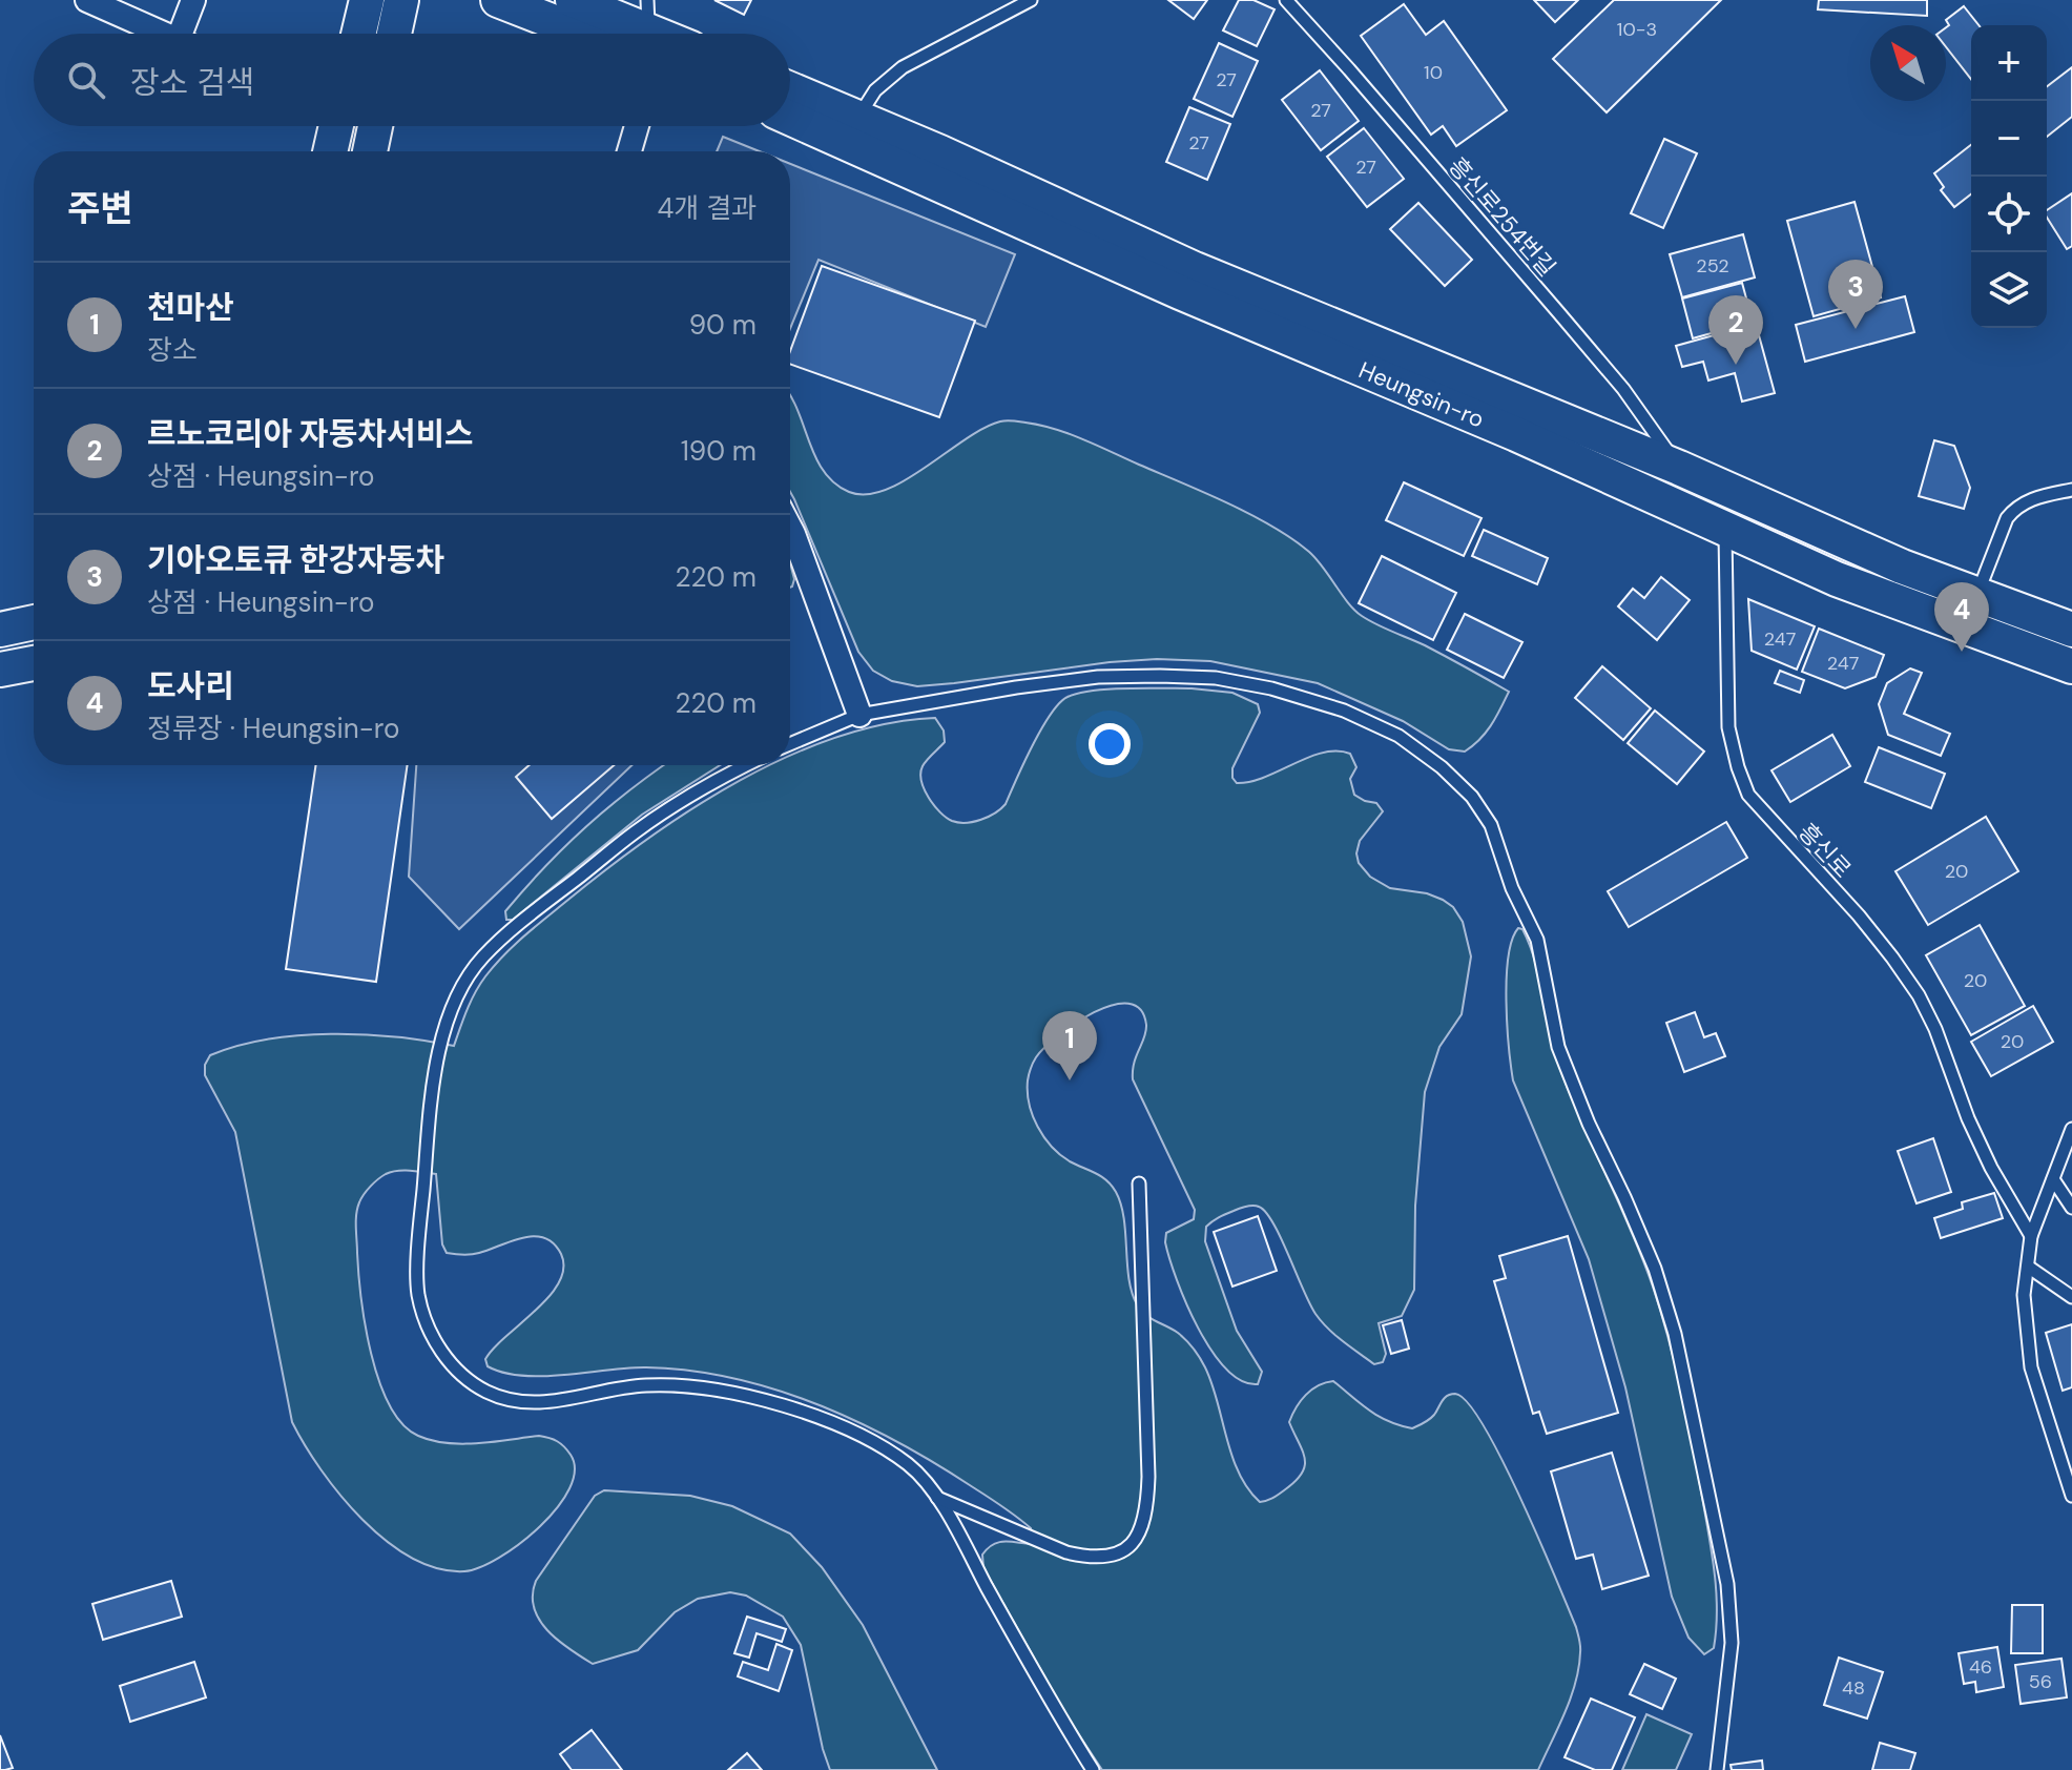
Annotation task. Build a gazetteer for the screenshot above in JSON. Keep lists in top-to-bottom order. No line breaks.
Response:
{"streets":{"main road":["Heungsin-ro"],"lane":["흥신로254번길","흥신로"]},"crossings":[["흥신로254번길","Heungsin-ro"],["Heungsin-ro","흥신로"]],"house_numbers":["10-3","10","27","27","27","27","252","247","247","20","20","20","46","56","48"],"north":"top left","page":{"map_buttons":["+","−"],"search":"장소 검색","heading":["주변","4개 결과"],"pins":["3","2","4","1"],"list":[{"mark":"1","name":"천마산","note":"장소","value":"90 m"},{"mark":"2","name":"르노코리아 자동차서비스","note":"상점 · Heungsin-ro","value":"190 m"},{"mark":"3","name":"기아오토큐 한강자동차","note":"상점 · Heungsin-ro","value":"220 m"},{"mark":"4","name":"도사리","note":"정류장 · Heungsin-ro","value":"220 m"}]}}
